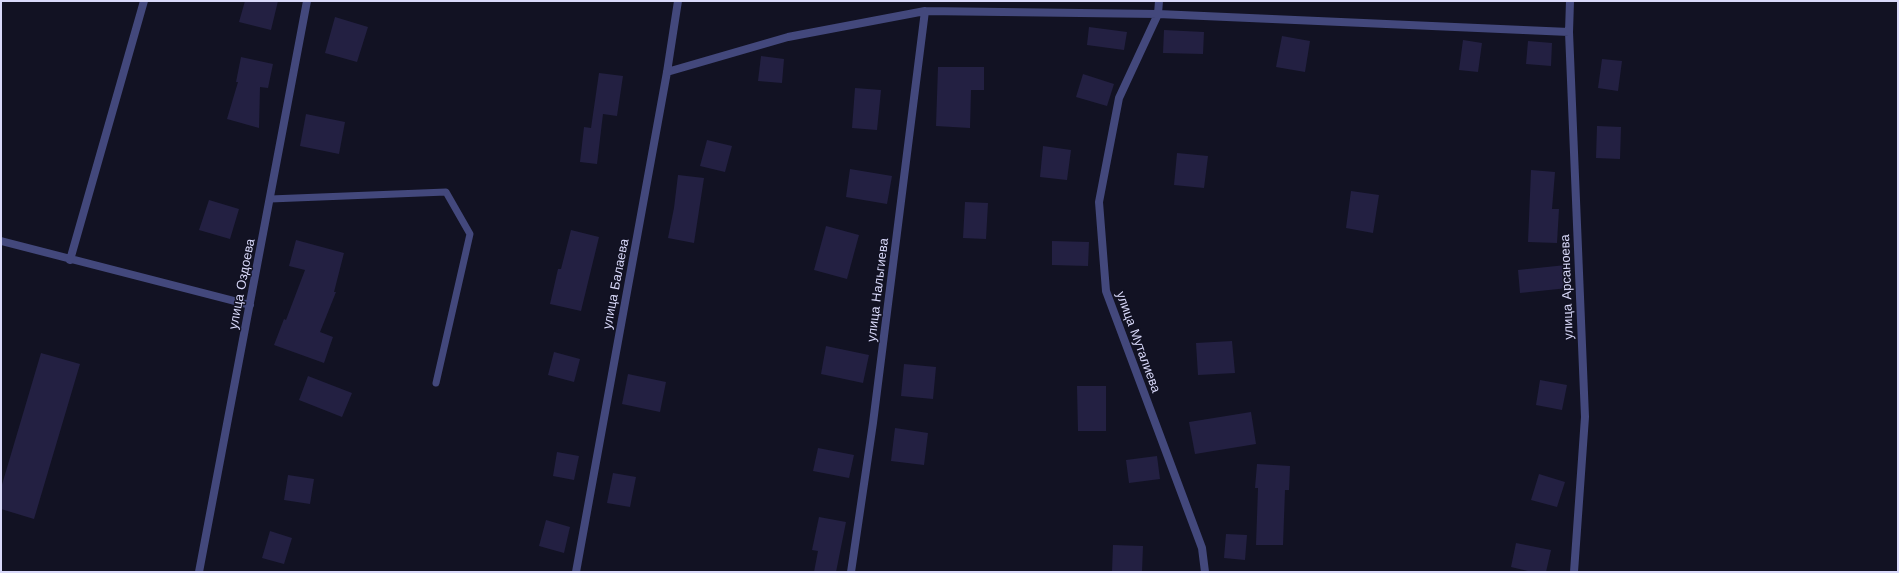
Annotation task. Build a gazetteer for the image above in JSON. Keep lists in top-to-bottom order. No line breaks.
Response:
{"streets":{"street":["улица Оздоева","улица Балаева","улица Арсаноева","улица Нальгиева","улица Муталиева"]}}
